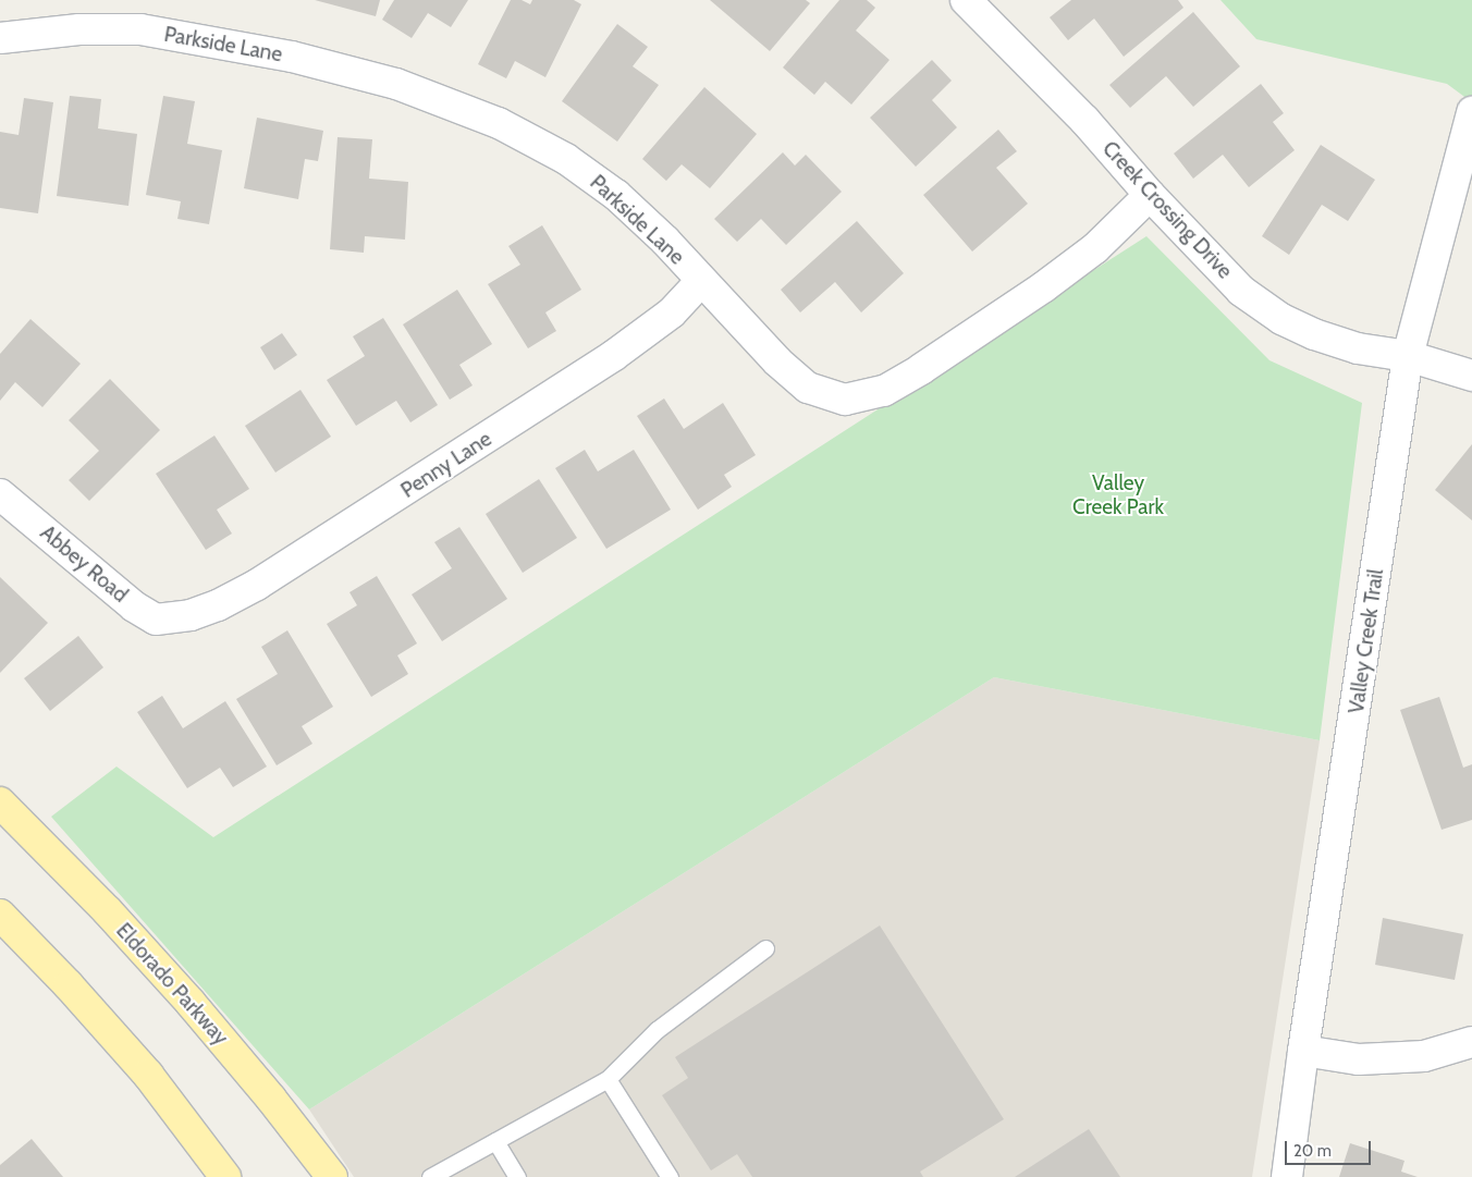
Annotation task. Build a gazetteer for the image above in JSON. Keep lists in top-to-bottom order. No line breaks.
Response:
{"streets":{"main road":["Eldorado Parkway"],"street":["Parkside Lane","Creek Crossing Drive","Penny Lane","Abbey Road","Valley Creek Trail"]},"crossings":[["Parkside Lane","Creek Crossing Drive"],["Parkside Lane","Penny Lane"],["Creek Crossing Drive","Valley Creek Trail"],["Penny Lane","Abbey Road"]],"parks":["Valley Creek Park"],"scale_bar":"20 m"}
